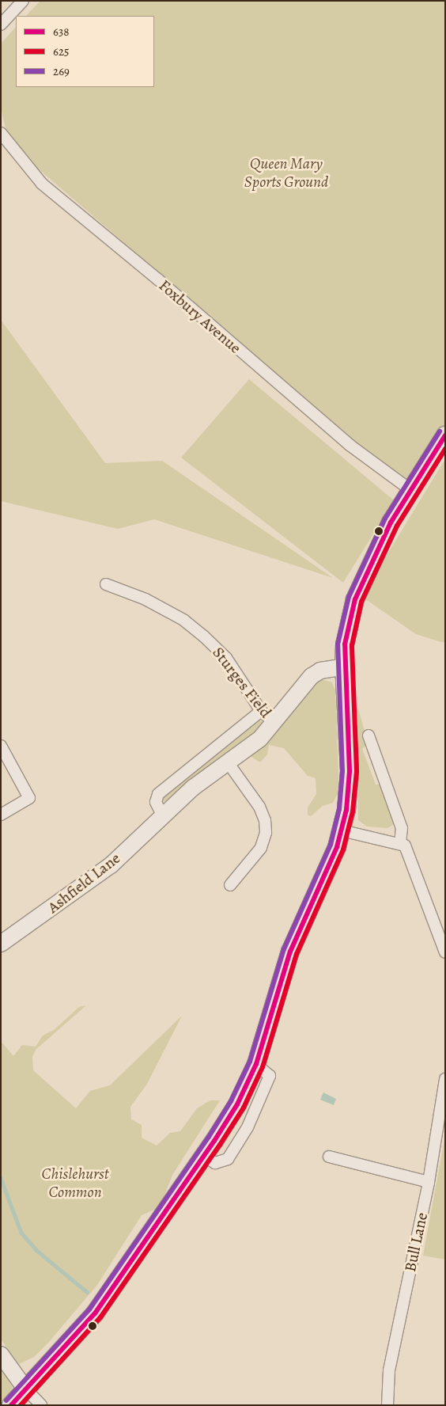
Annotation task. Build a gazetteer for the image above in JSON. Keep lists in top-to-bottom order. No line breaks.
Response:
{"streets":{"street":["Foxbury Avenue","Sturges Field","Ashfield Lane","Bull Lane"]},"crossings":[["Sturges Field","Ashfield Lane"]],"parks":["Queen Mary Sports Ground","Chislehurst Common"],"lines":["transit line 269","transit line 638","transit line 625"],"legend":["638","625","269"]}
